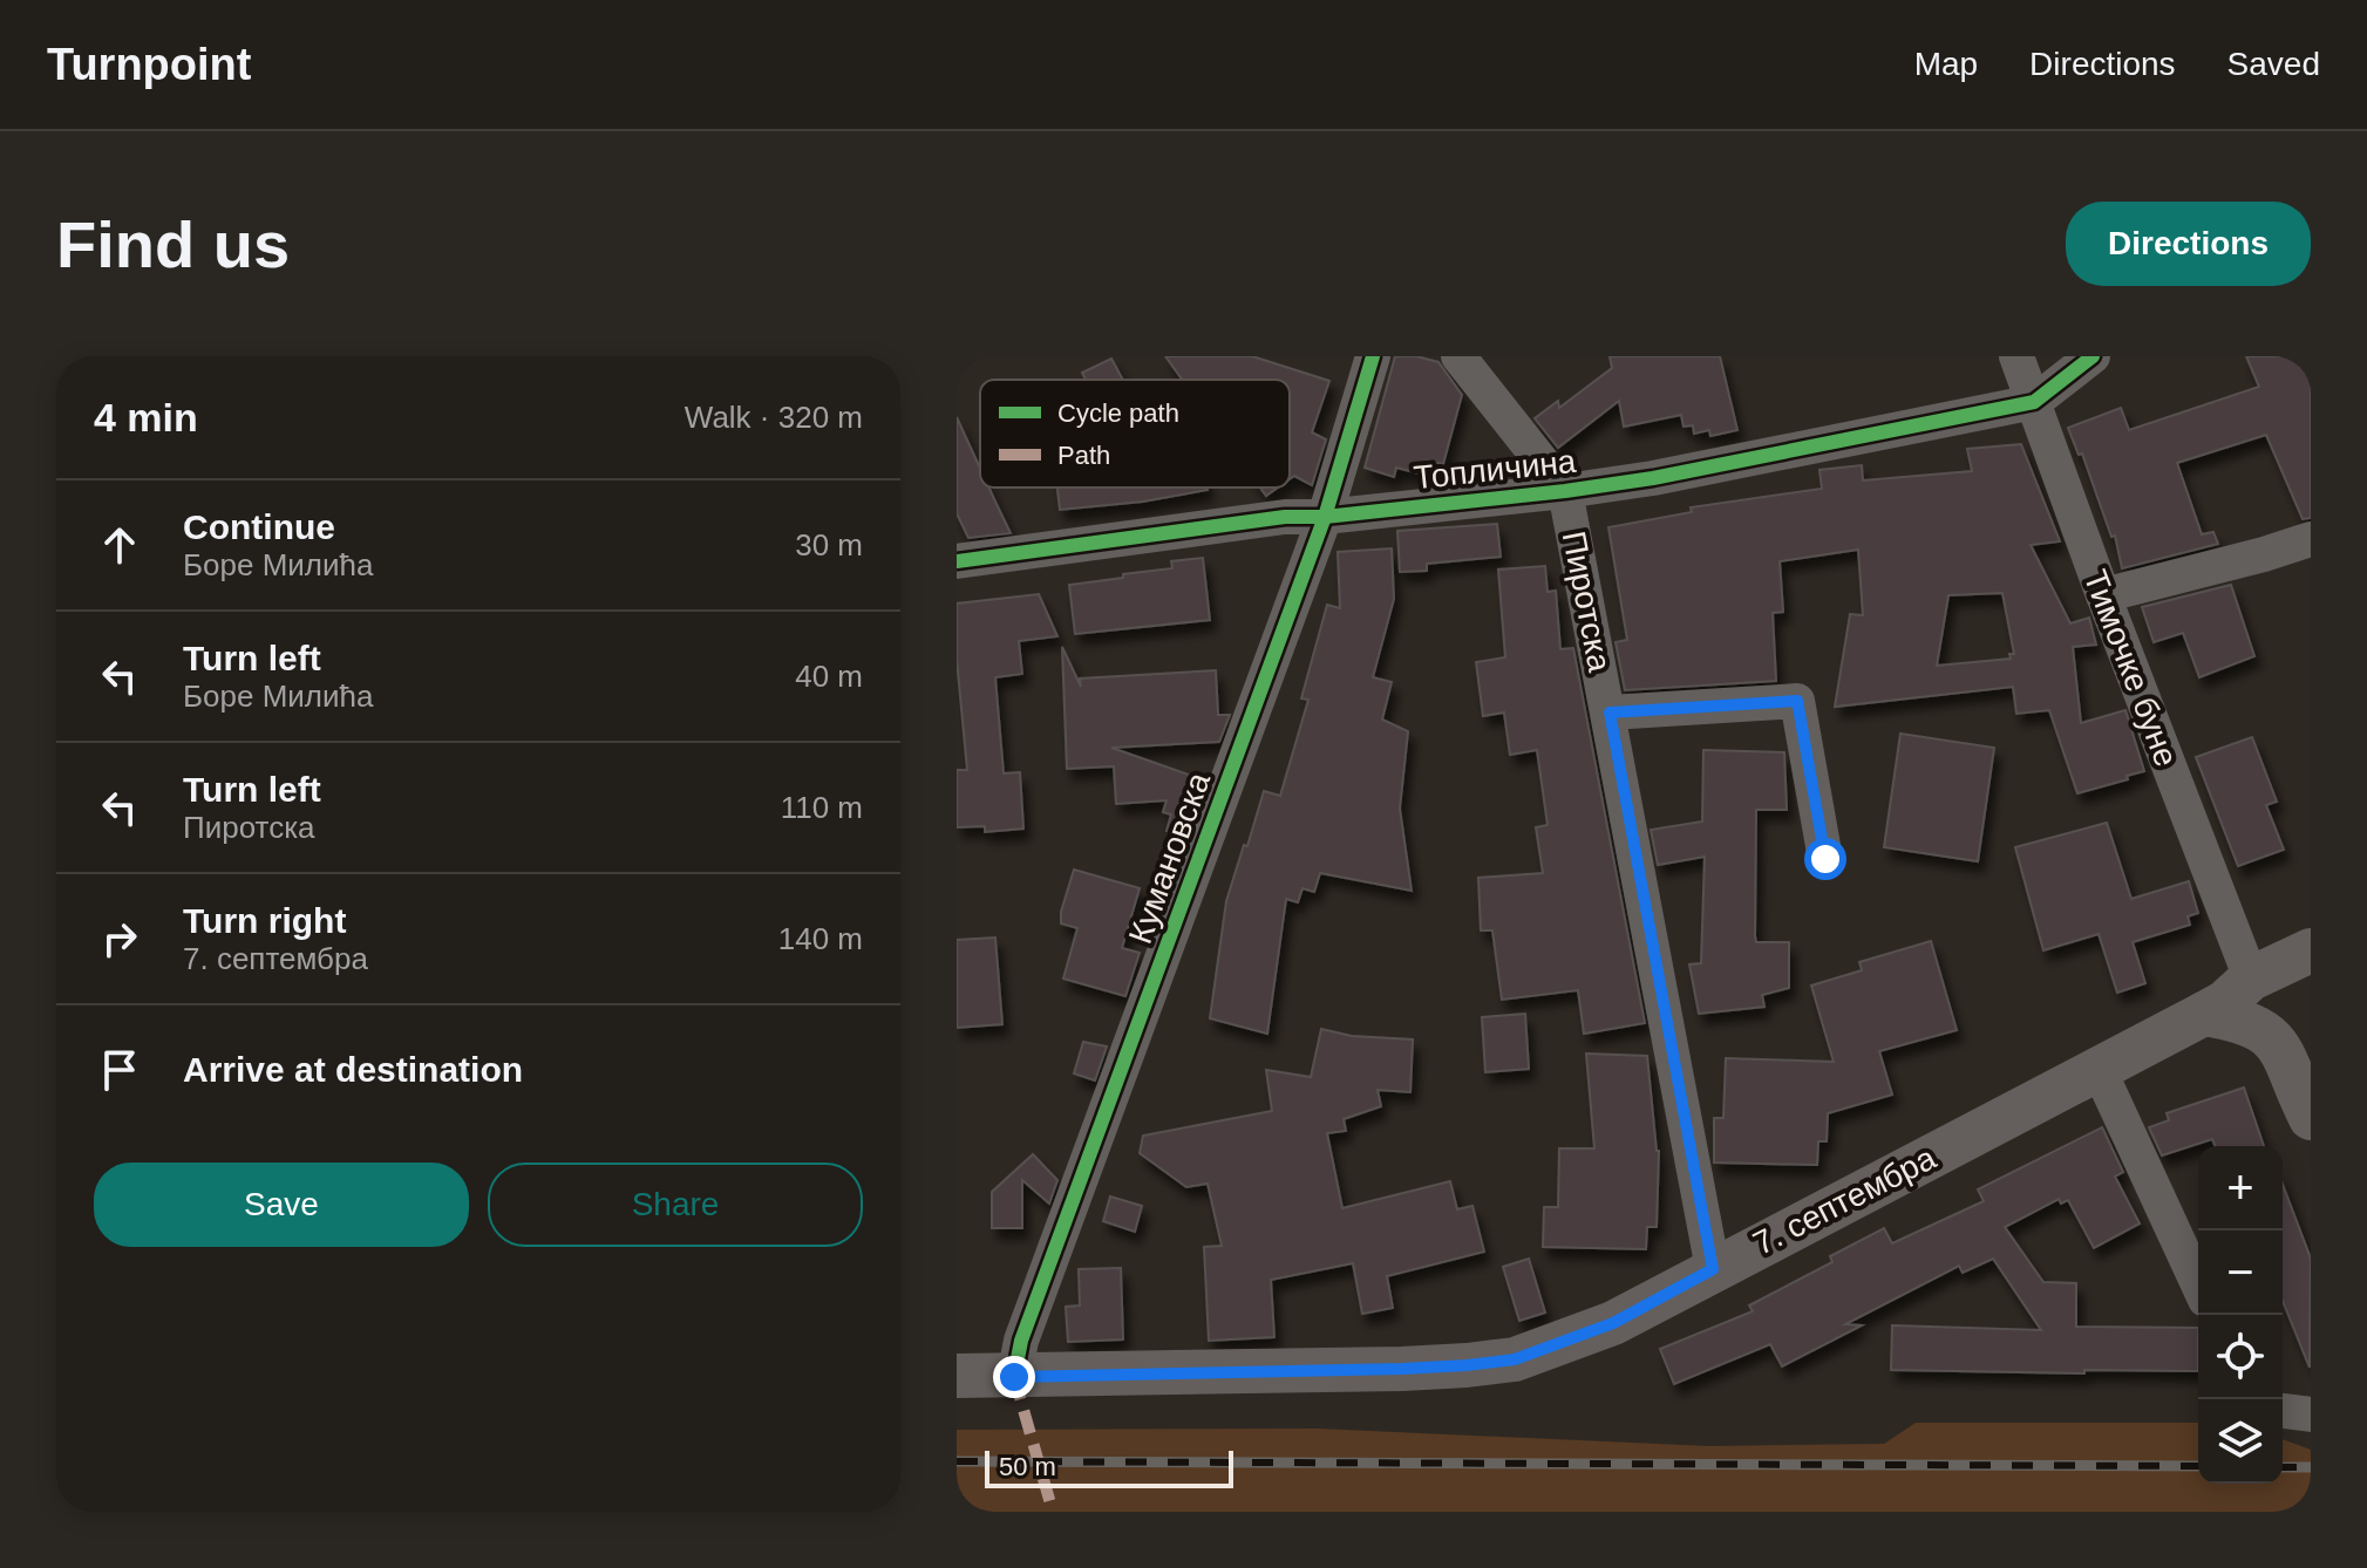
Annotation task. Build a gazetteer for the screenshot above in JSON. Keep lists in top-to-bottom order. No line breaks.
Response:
{"streets":{"main road":["7. септембра"],"street":["Топличина","Пиротска","Тимочке буне","Кумановска"]},"crossings":[["Топличина","Пиротска"],["Топличина","Тимочке буне"],["Топличина","Кумановска"],["Пиротска","7. септембра"],["Тимочке буне","7. септембра"],["Кумановска","7. септембра"]],"legend":["Cycle path","Path"],"scale_bar":"50 m","page":{"header":"Turnpoint","nav":["Map","Directions","Saved"],"buttons":["Directions",["Save","Share"]],"title":"Find us","heading":["4 min","Walk · 320 m"],"list":[["Continue","Боре Милића","30 m"],["Turn left","Боре Милића","40 m"],["Turn left","Пиротска","110 m"],["Turn right","7. септембра","140 m"],"Arrive at destination"],"map_buttons":["+","−"],"scale":"50 m"}}
